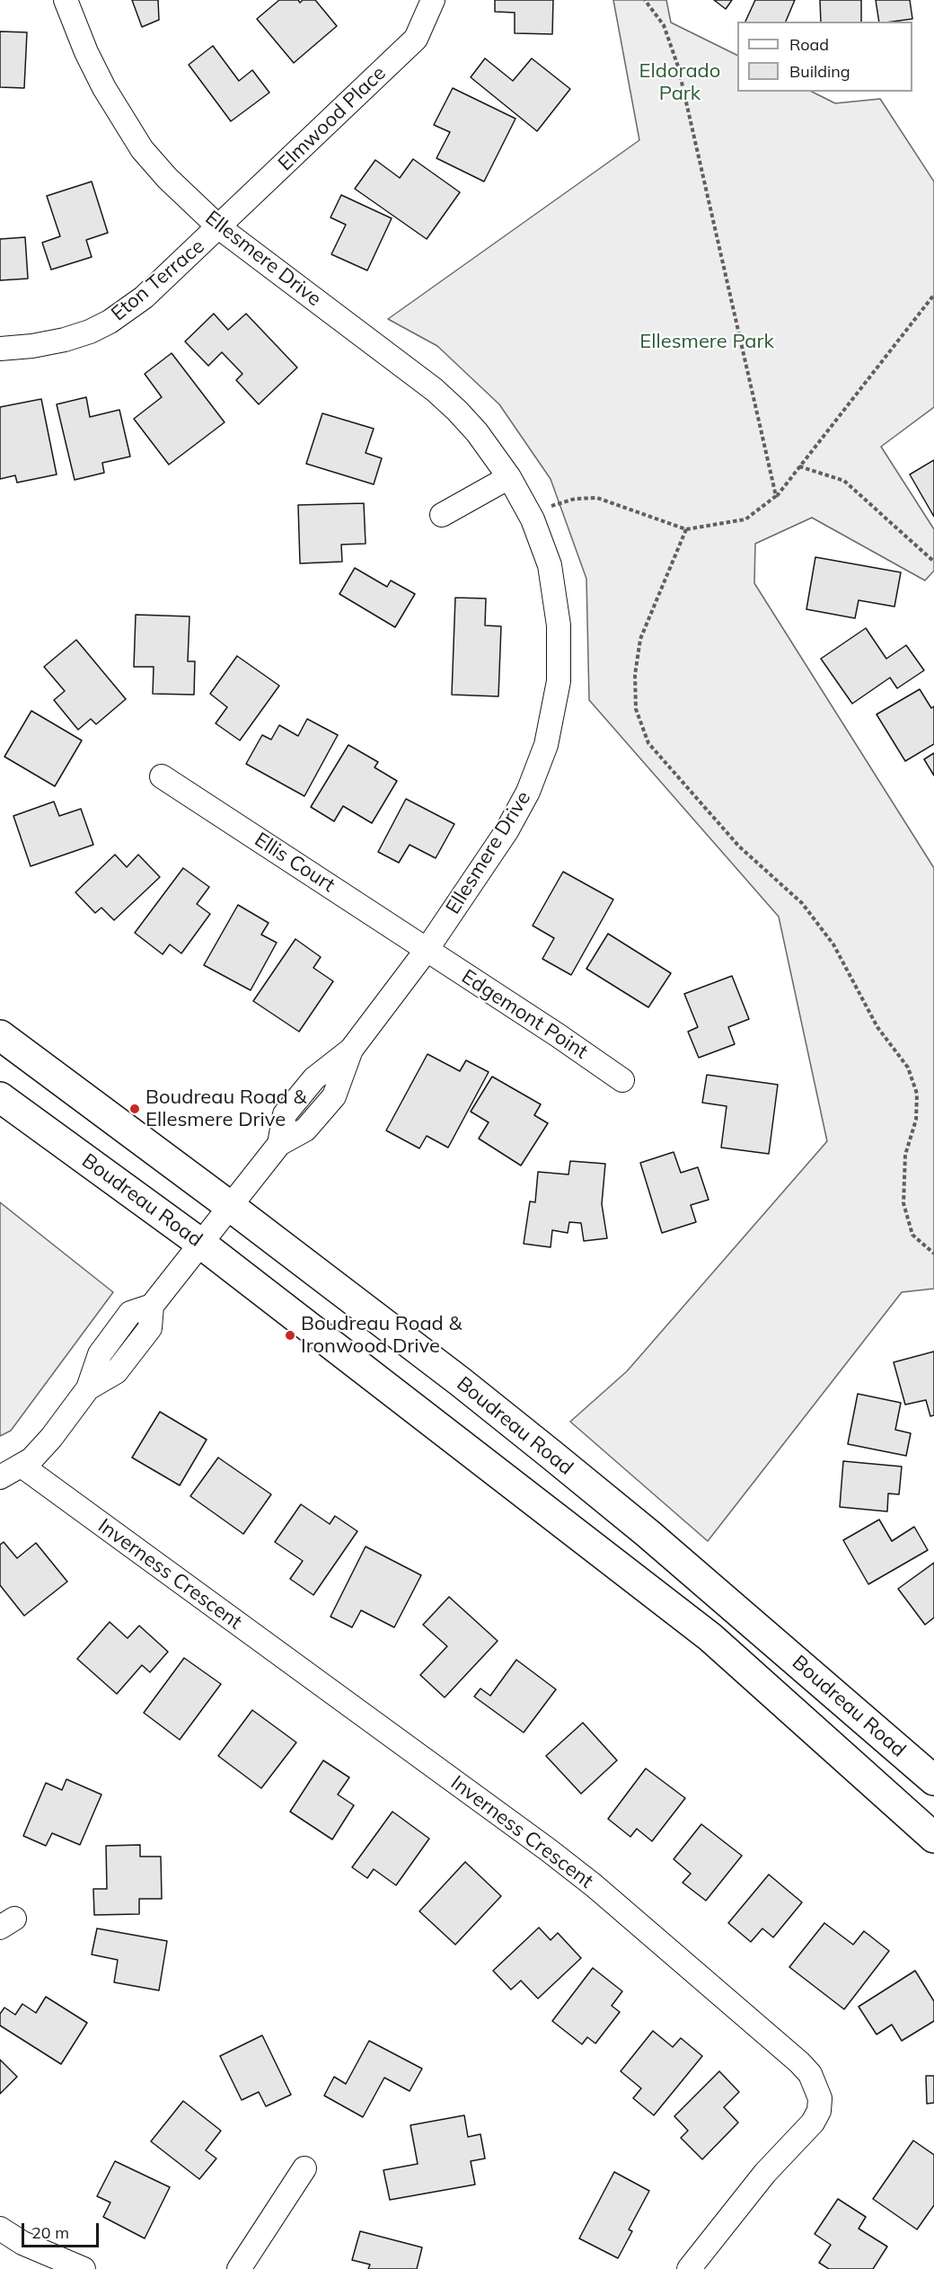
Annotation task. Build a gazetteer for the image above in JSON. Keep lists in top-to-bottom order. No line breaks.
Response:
{"streets":{"main road":["Boudreau Road"],"street":["Elmwood Place","Ellesmere Drive","Eton Terrace","Ellis Court","Edgemont Point","Inverness Crescent"]},"crossings":[["Elmwood Place","Ellesmere Drive"],["Elmwood Place","Eton Terrace"],["Ellesmere Drive","Eton Terrace"],["Ellesmere Drive","Ellis Court"],["Ellesmere Drive","Edgemont Point"],["Ellesmere Drive","Boudreau Road"],["Ellesmere Drive","Inverness Crescent"],["Ellis Court","Edgemont Point"]],"parks":["Eldorado Park","Ellesmere Park"],"places":["Boudreau Road & Ellesmere Drive","Boudreau Road & Ironwood Drive"],"legend":["Road","Building"],"scale_bar":"20 m"}
